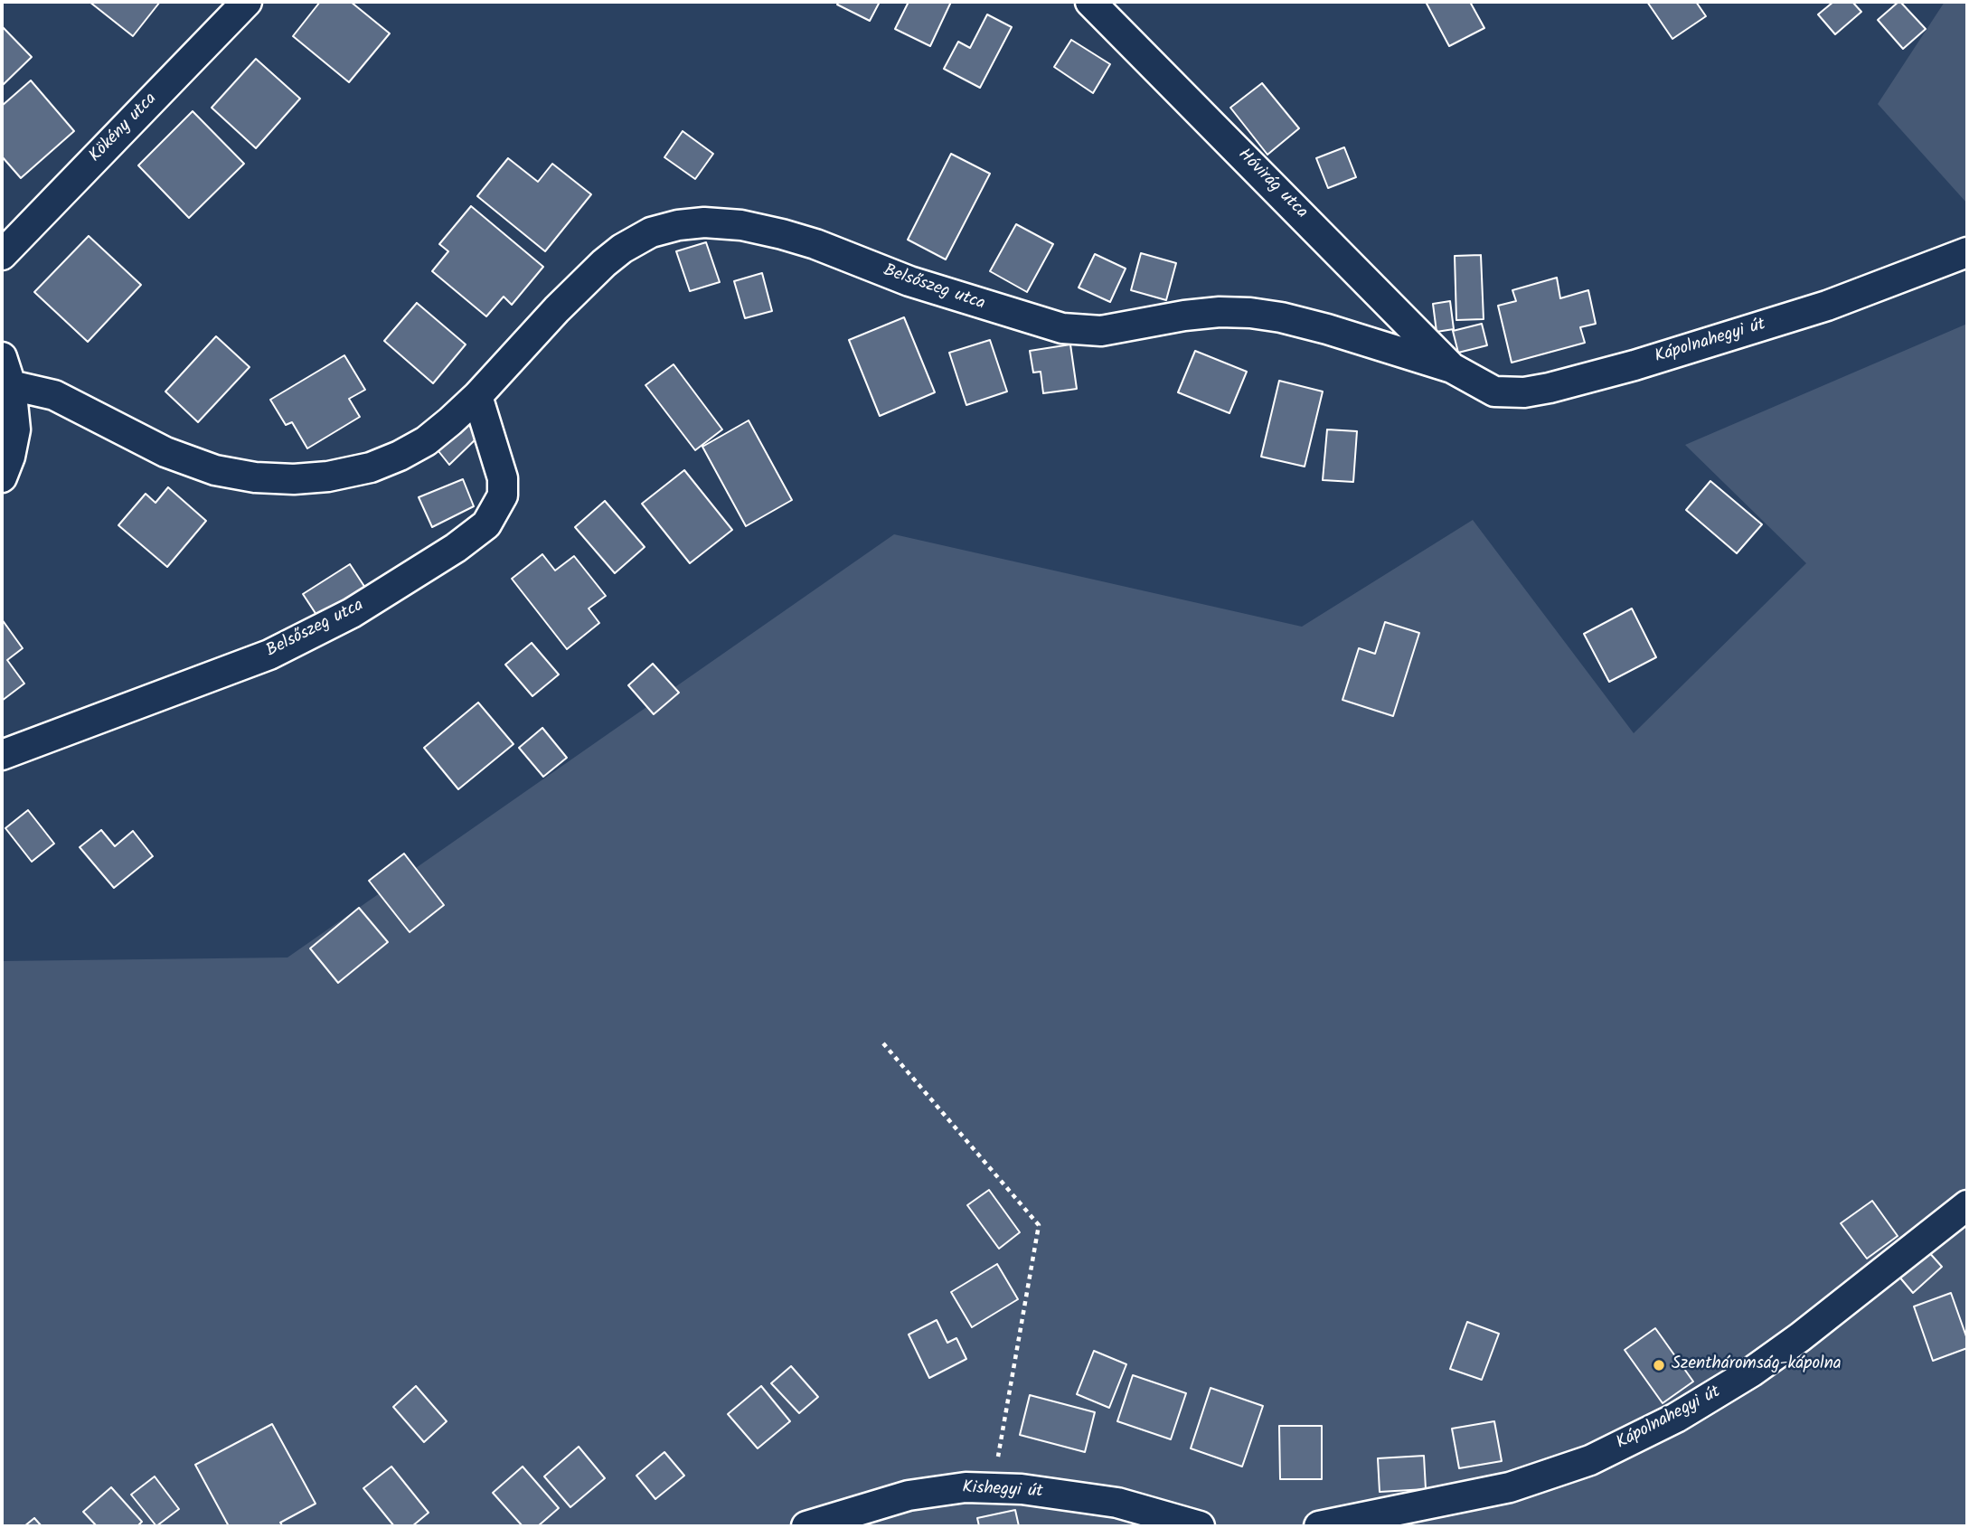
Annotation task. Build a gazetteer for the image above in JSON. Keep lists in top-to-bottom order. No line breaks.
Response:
{"streets":{"street":["Kökény utca","Hóvirág utca","Belsőszeg utca","Kápolnahegyi út","Kishegyi út"]},"crossings":[["Hóvirág utca","Belsőszeg utca"],["Hóvirág utca","Kápolnahegyi út"],["Belsőszeg utca","Kápolnahegyi út"]],"places":["Szentháromság-kápolna"]}
